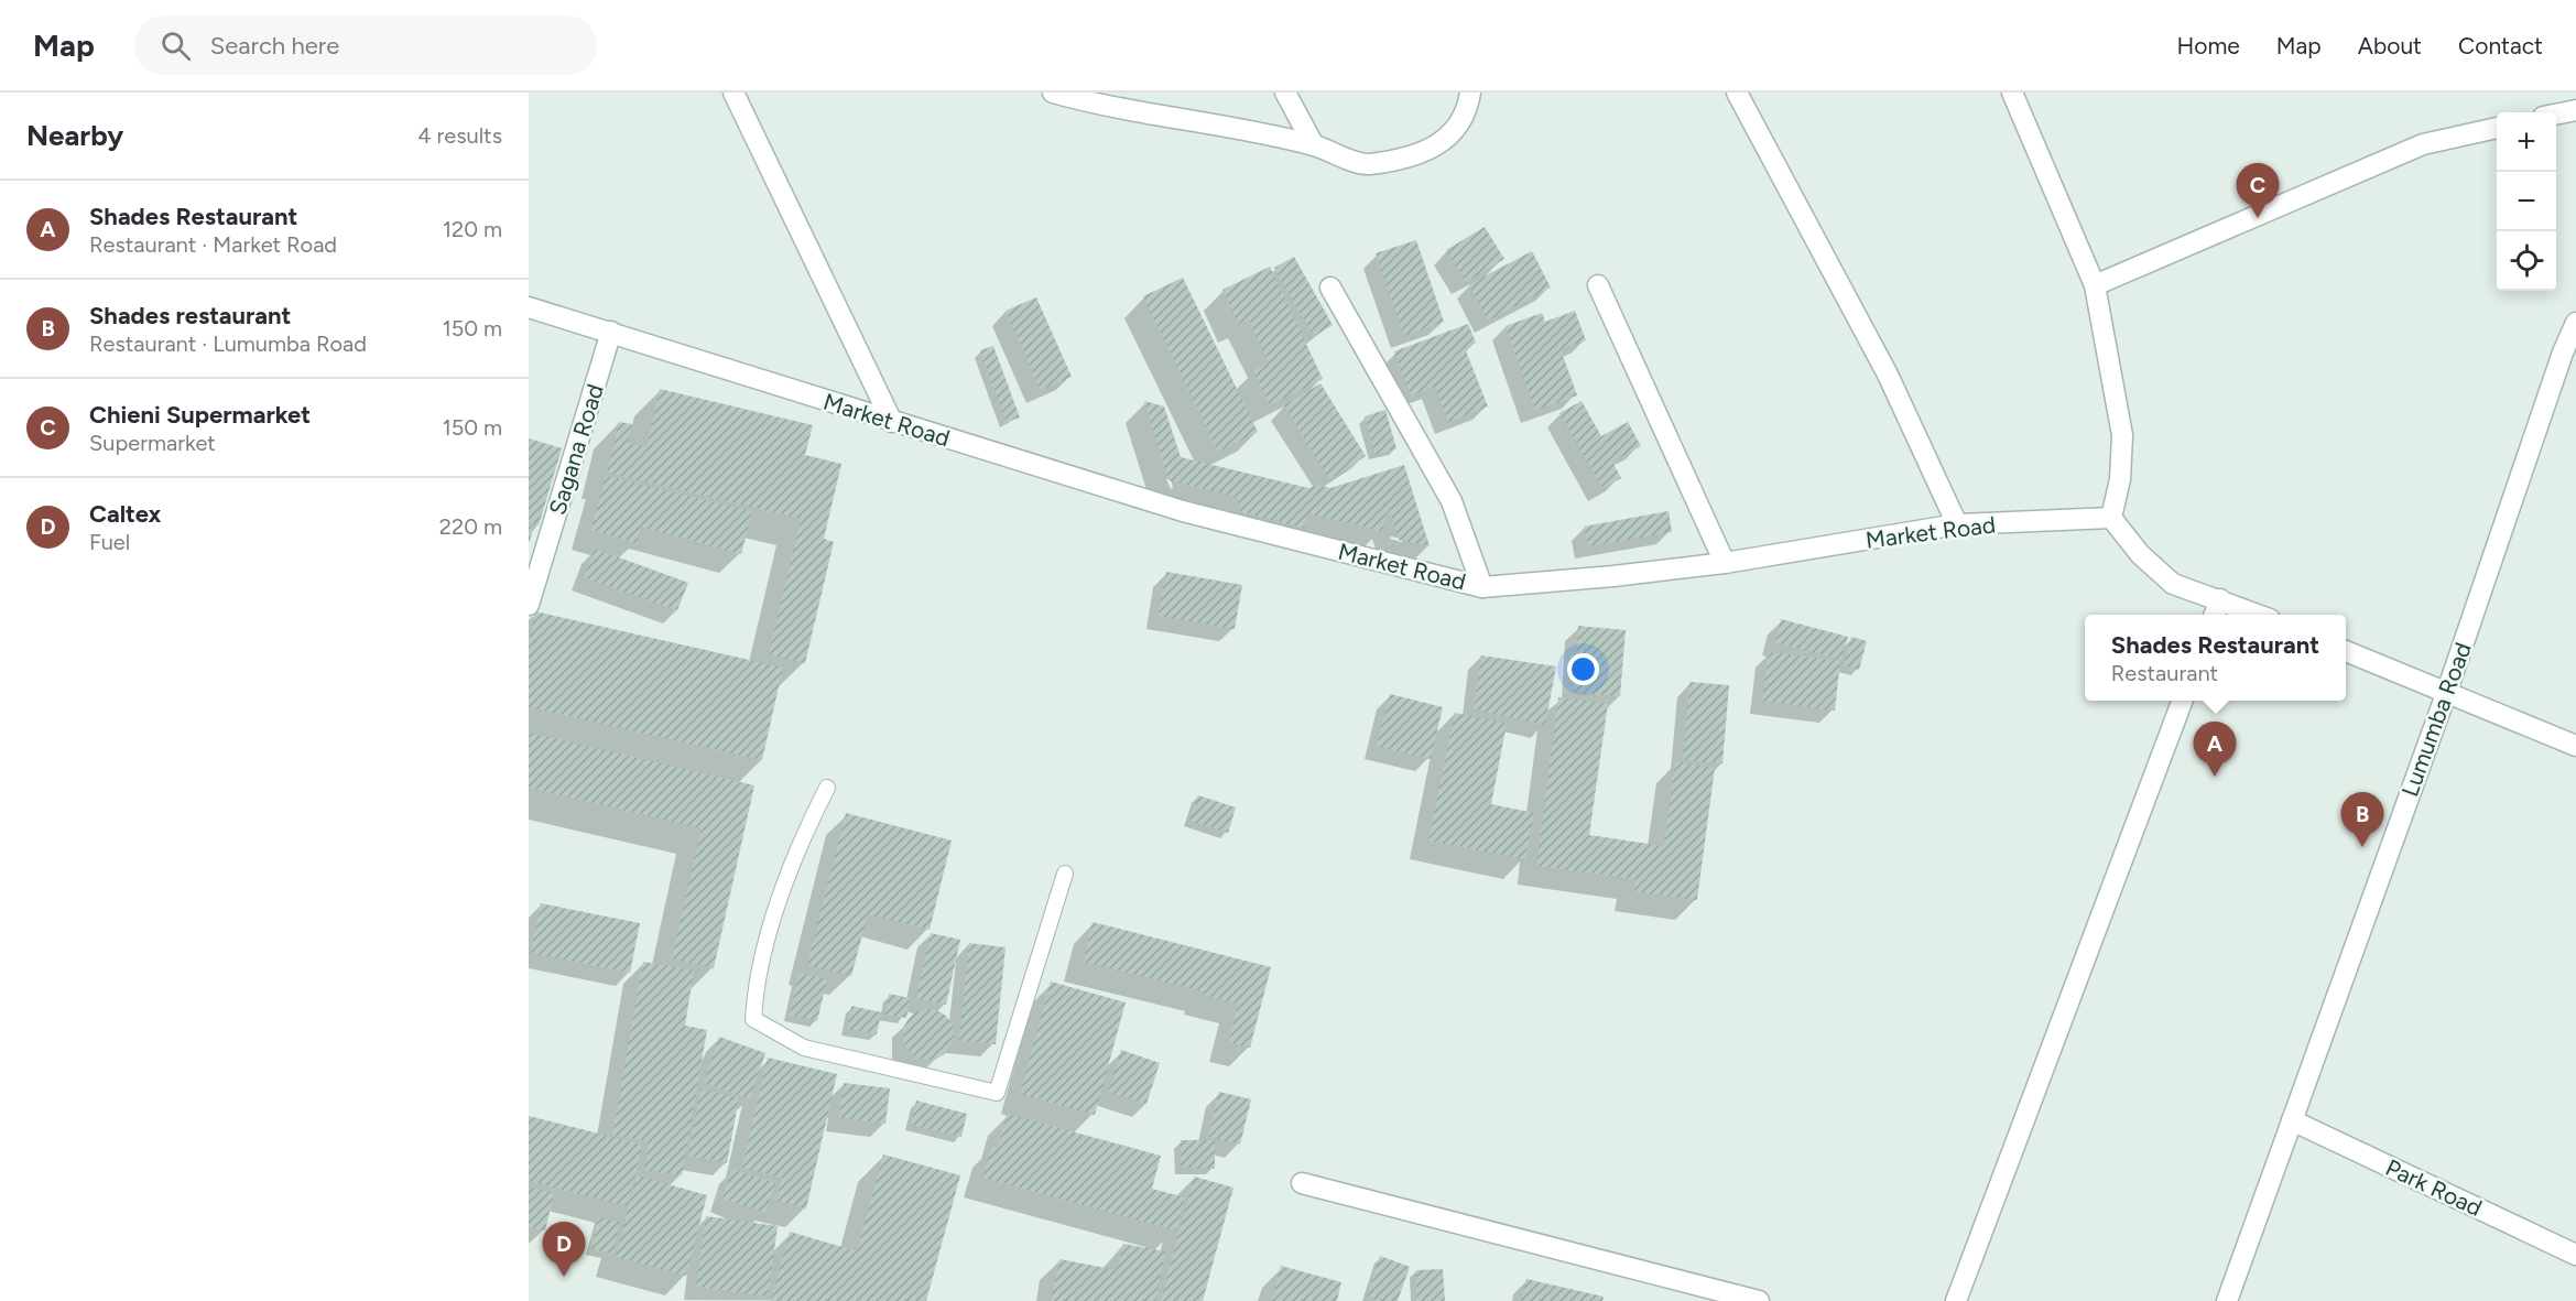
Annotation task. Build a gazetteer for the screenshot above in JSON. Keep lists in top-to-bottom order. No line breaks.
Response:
{"streets":{"street":["Market Road","Sagana Road","Lumumba Road","Park Road"]},"crossings":[["Market Road","Sagana Road"],["Lumumba Road","Park Road"]],"page":{"header":"Map","search":"Search here","nav":["Home","Map","About","Contact"],"heading":["Nearby","4 results"],"map_buttons":["+","−"],"pins":["C","A","B","D"],"list":[{"mark":"A","name":"Shades Restaurant","note":"Restaurant · Market Road","value":"120 m"},{"mark":"B","name":"Shades restaurant","note":"Restaurant · Lumumba Road","value":"150 m"},{"mark":"C","name":"Chieni Supermarket","note":"Supermarket","value":"150 m"},{"mark":"D","name":"Caltex","note":"Fuel","value":"220 m"}],"popup":["Shades Restaurant","Restaurant"]}}
